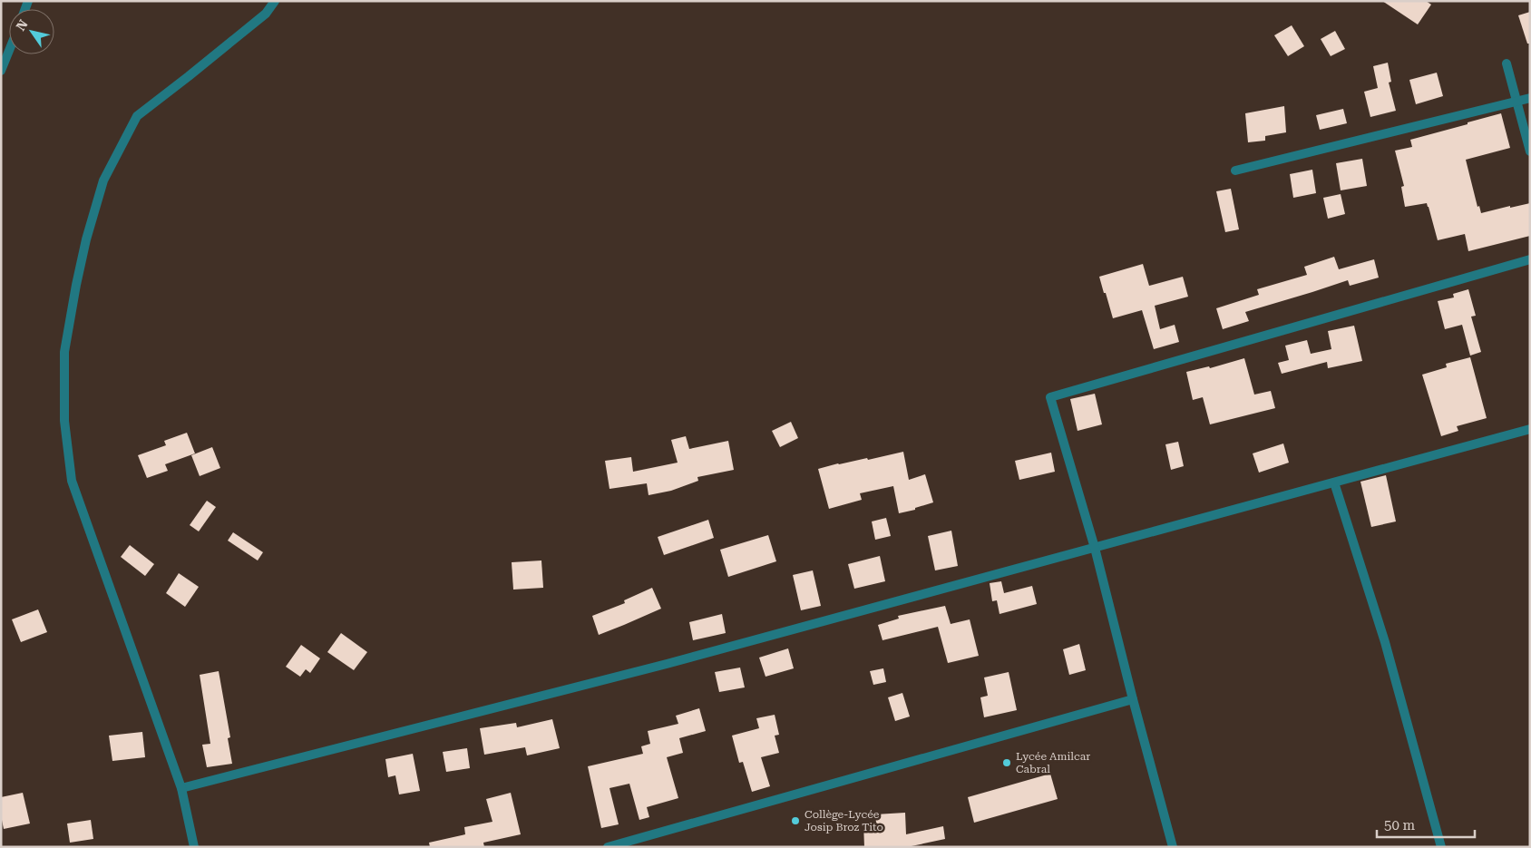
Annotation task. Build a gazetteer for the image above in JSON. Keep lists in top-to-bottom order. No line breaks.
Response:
{"places":["Lycée Amilcar Cabral","Collège-Lycée Josip Broz Tito"],"scale_bar":"50 m","north":"top left"}
